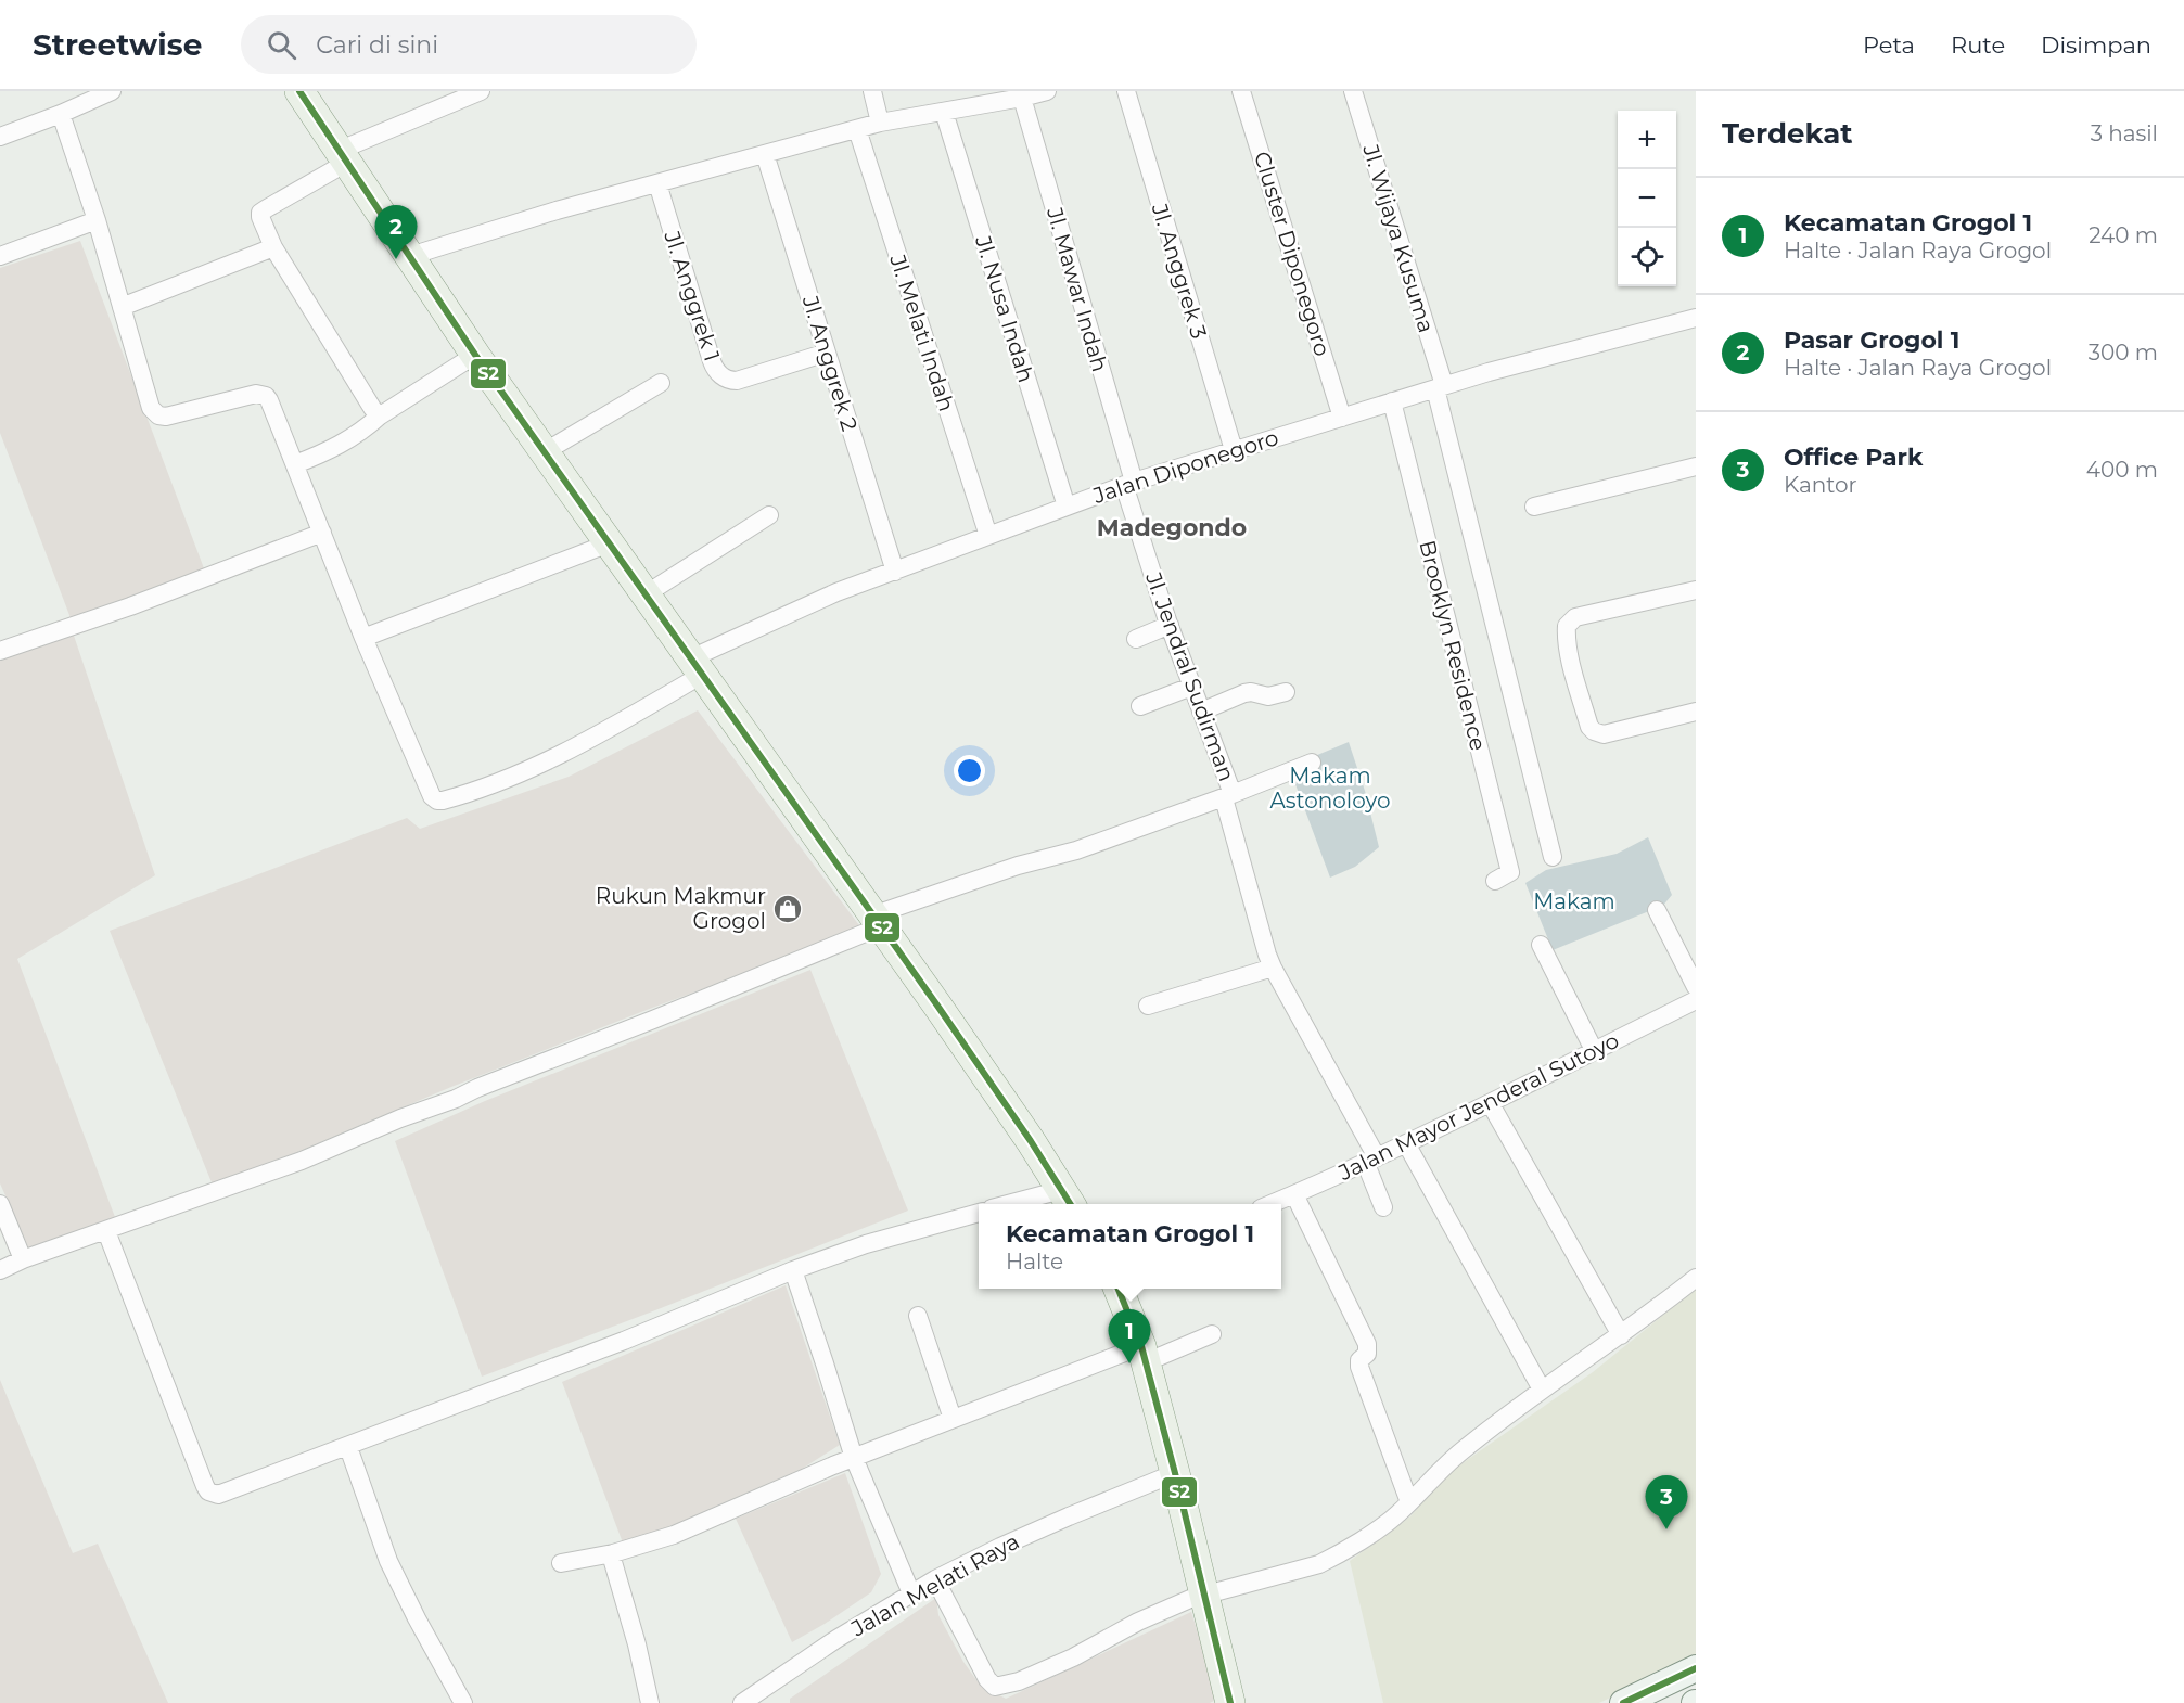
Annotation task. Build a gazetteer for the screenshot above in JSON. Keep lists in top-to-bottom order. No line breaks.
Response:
{"streets":{"street":["Jl. Wijaya Kusuma","Cluster Diponegoro","Jl. Anggrek 3","Jl. Mawar Indah","Jl. Anggrek 1","Jl. Nusa Indah","Jl. Melati Indah","Jl. Anggrek 2","Jalan Diponegoro","Brooklyn Residence","Jl. Jendral Sudirman","Jalan Mayor Jenderal Sutoyo","Jalan Melati Raya"]},"crossings":[["Jl. Wijaya Kusuma","Jalan Diponegoro"],["Cluster Diponegoro","Jalan Diponegoro"],["Jl. Anggrek 3","Jalan Diponegoro"],["Jl. Mawar Indah","Jalan Diponegoro"],["Jl. Mawar Indah","Jl. Jendral Sudirman"],["Jl. Anggrek 1","Jl. Anggrek 2"],["Jl. Nusa Indah","Jalan Diponegoro"],["Jl. Melati Indah","Jalan Diponegoro"],["Jl. Anggrek 2","Jalan Diponegoro"],["Jalan Diponegoro","Brooklyn Residence"],["Jalan Diponegoro","Jl. Jendral Sudirman"],["Jl. Jendral Sudirman","Jalan Mayor Jenderal Sutoyo"]],"districts":["Madegondo"],"parks":["Makam Astonoloyo","Makam"],"places":{"shop":["Rukun Makmur Grogol"]},"lines":["transit line S2"],"page":{"header":"Streetwise","search":"Cari di sini","nav":["Peta","Rute","Disimpan"],"heading":["Terdekat","3 hasil"],"map_buttons":["+","−"],"list":[{"mark":"1","name":"Kecamatan Grogol 1","note":"Halte · Jalan Raya Grogol","value":"240 m"},{"mark":"2","name":"Pasar Grogol 1","note":"Halte · Jalan Raya Grogol","value":"300 m"},{"mark":"3","name":"Office Park","note":"Kantor","value":"400 m"}],"pins":["2","1","3"],"popup":["Kecamatan Grogol 1","Halte"]}}
